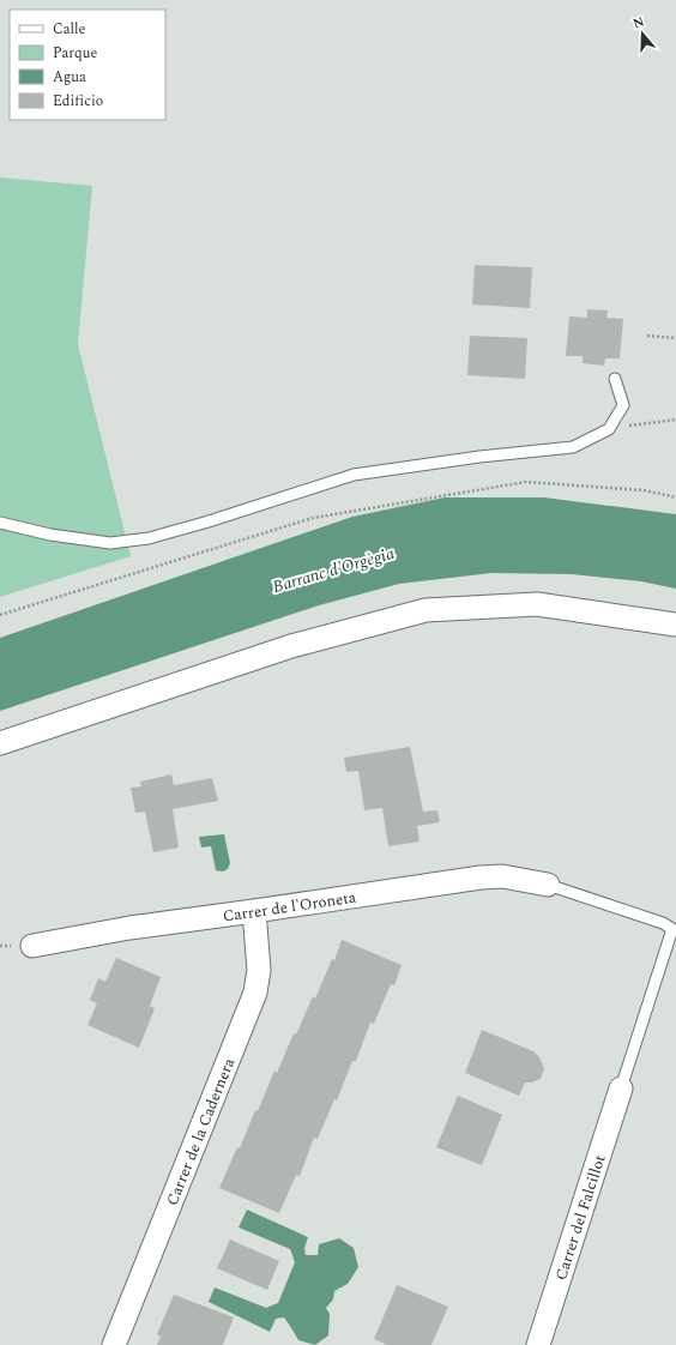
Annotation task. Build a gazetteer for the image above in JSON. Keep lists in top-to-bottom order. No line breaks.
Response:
{"streets":{"street":["Carrer de l'Oroneta","Carrer de la Cadernera","Carrer del Falcillot"]},"crossings":[["Carrer de l'Oroneta","Carrer de la Cadernera"]],"water":["Barranc d'Orgègia"],"legend":["Calle","Parque","Agua","Edificio"],"north":"top"}
